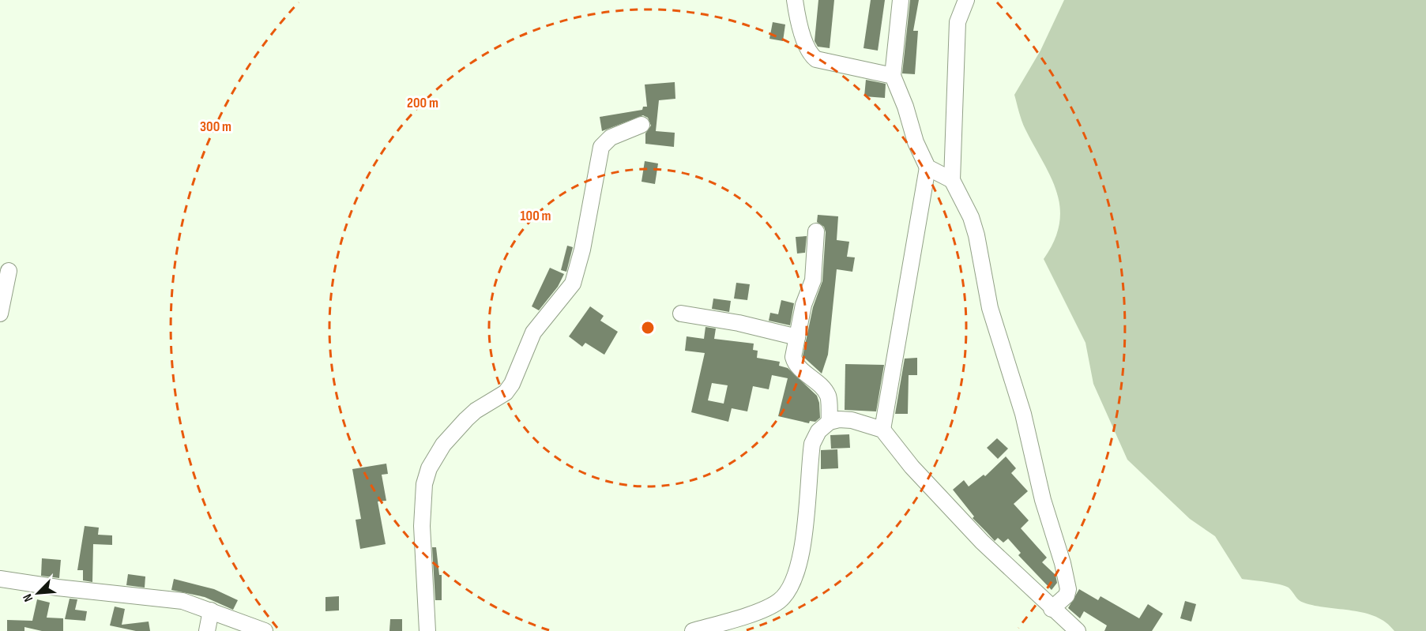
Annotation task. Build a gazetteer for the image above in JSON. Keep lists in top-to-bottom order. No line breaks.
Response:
{"north":"bottom left","rings":["200 m","300 m","100 m"]}
